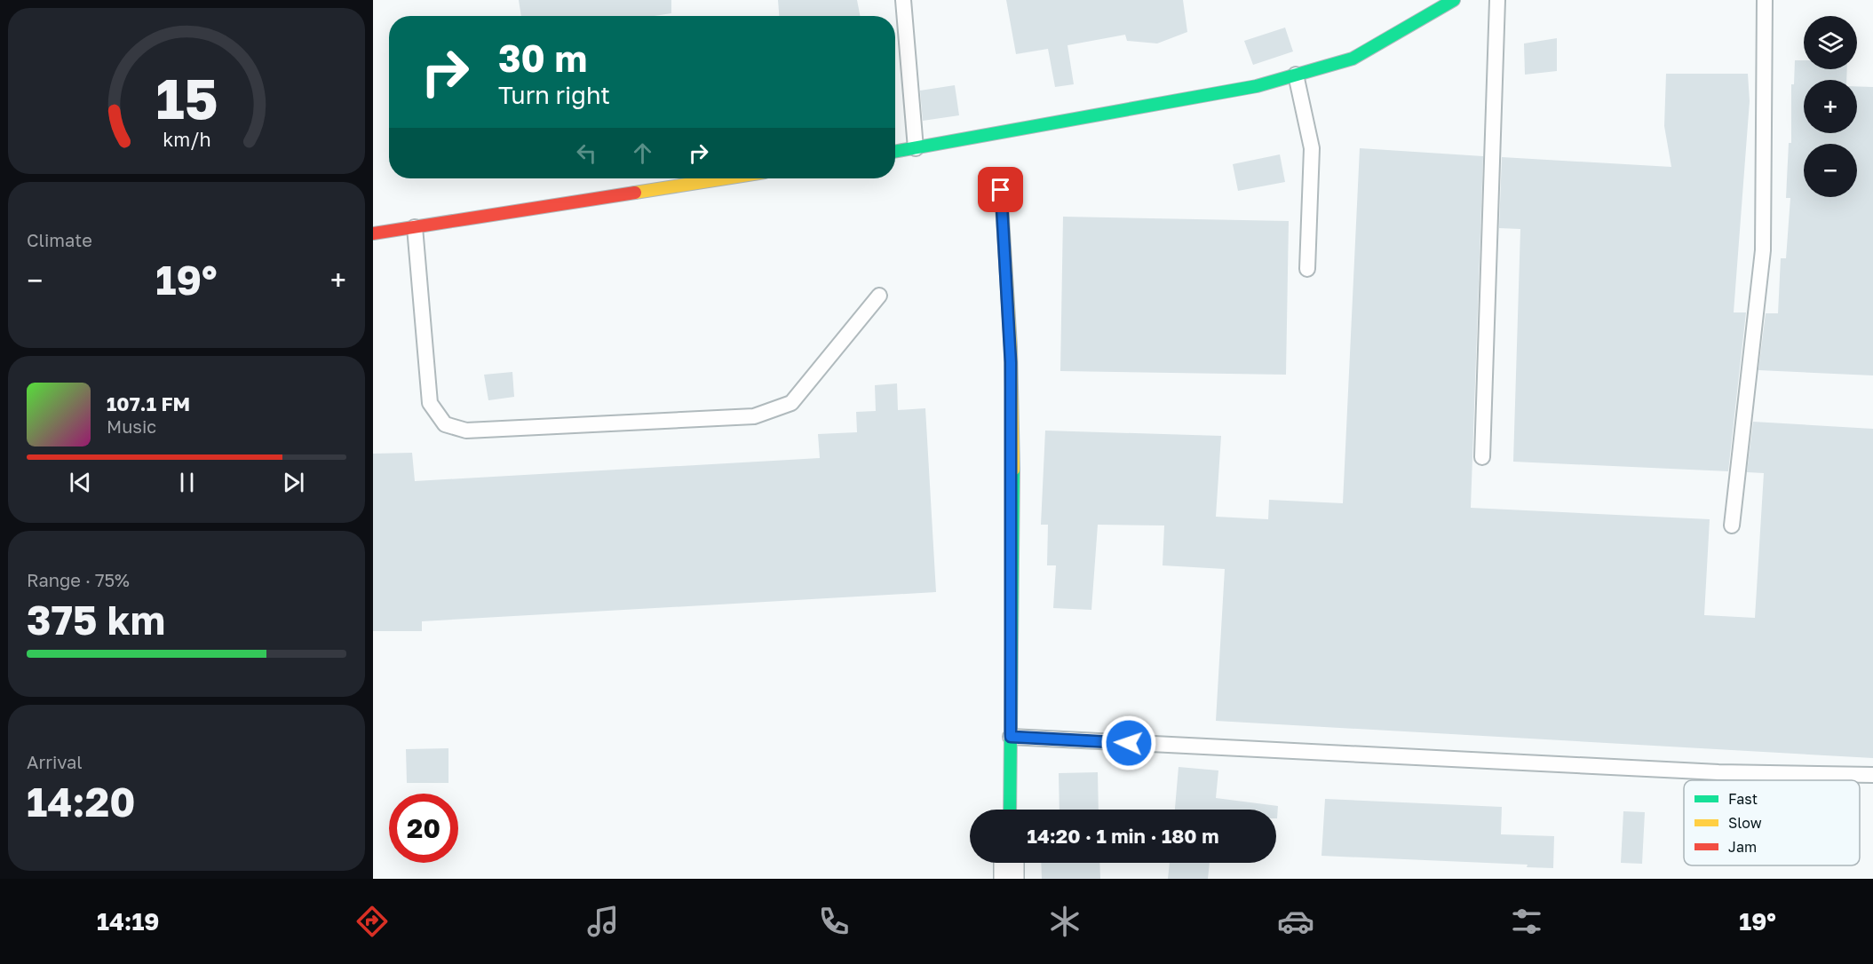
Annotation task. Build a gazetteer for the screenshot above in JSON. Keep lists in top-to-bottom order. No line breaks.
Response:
{"legend":["Fast","Slow","Jam"],"page":{"map_buttons":["+","−"],"turn":["30 m","Turn right"],"tile":["Climate",["Range · 75%","375 km"],["Arrival","14:20"]],"heat":["−","19°","+"],"song":["107.1 FM","Music"],"limit":"20","trip":"14:20 · 1 min · 180 m","tabs":["14:19","19°"],"gauge":["15","km/h"]}}
